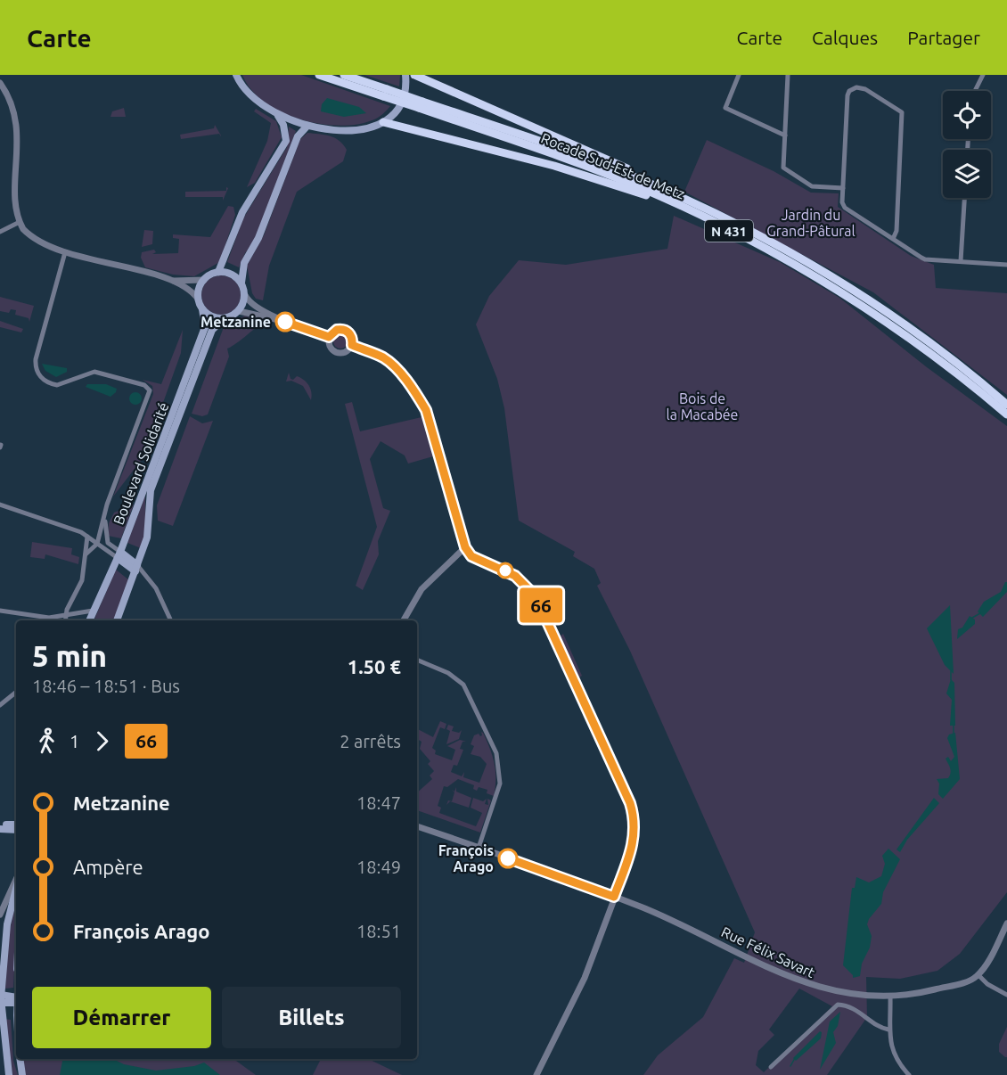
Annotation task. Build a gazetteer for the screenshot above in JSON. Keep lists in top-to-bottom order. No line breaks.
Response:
{"streets":{"highway":["Rocade Sud-Est de Metz","N 431"],"main road":["Boulevard Solidarité"],"street":["Rue Félix Savart"]},"parks":["Jardin du Grand-Pâtural","Bois de la Macabée"],"places":["Metzanine","François Arago"],"lines":["bus line 66"],"page":{"header":"Carte","nav":["Carte","Calques","Partager"],"on_map":"66","heading":["5 min","18:46 – 18:51 · Bus","1.50 €"],"legs":["1","66","2 arrêts"],"list":[{"name":"Metzanine","value":"18:47"},{"name":"Ampère","value":"18:49"},{"name":"François Arago","value":"18:51"}],"buttons":["Démarrer","Billets"]}}
